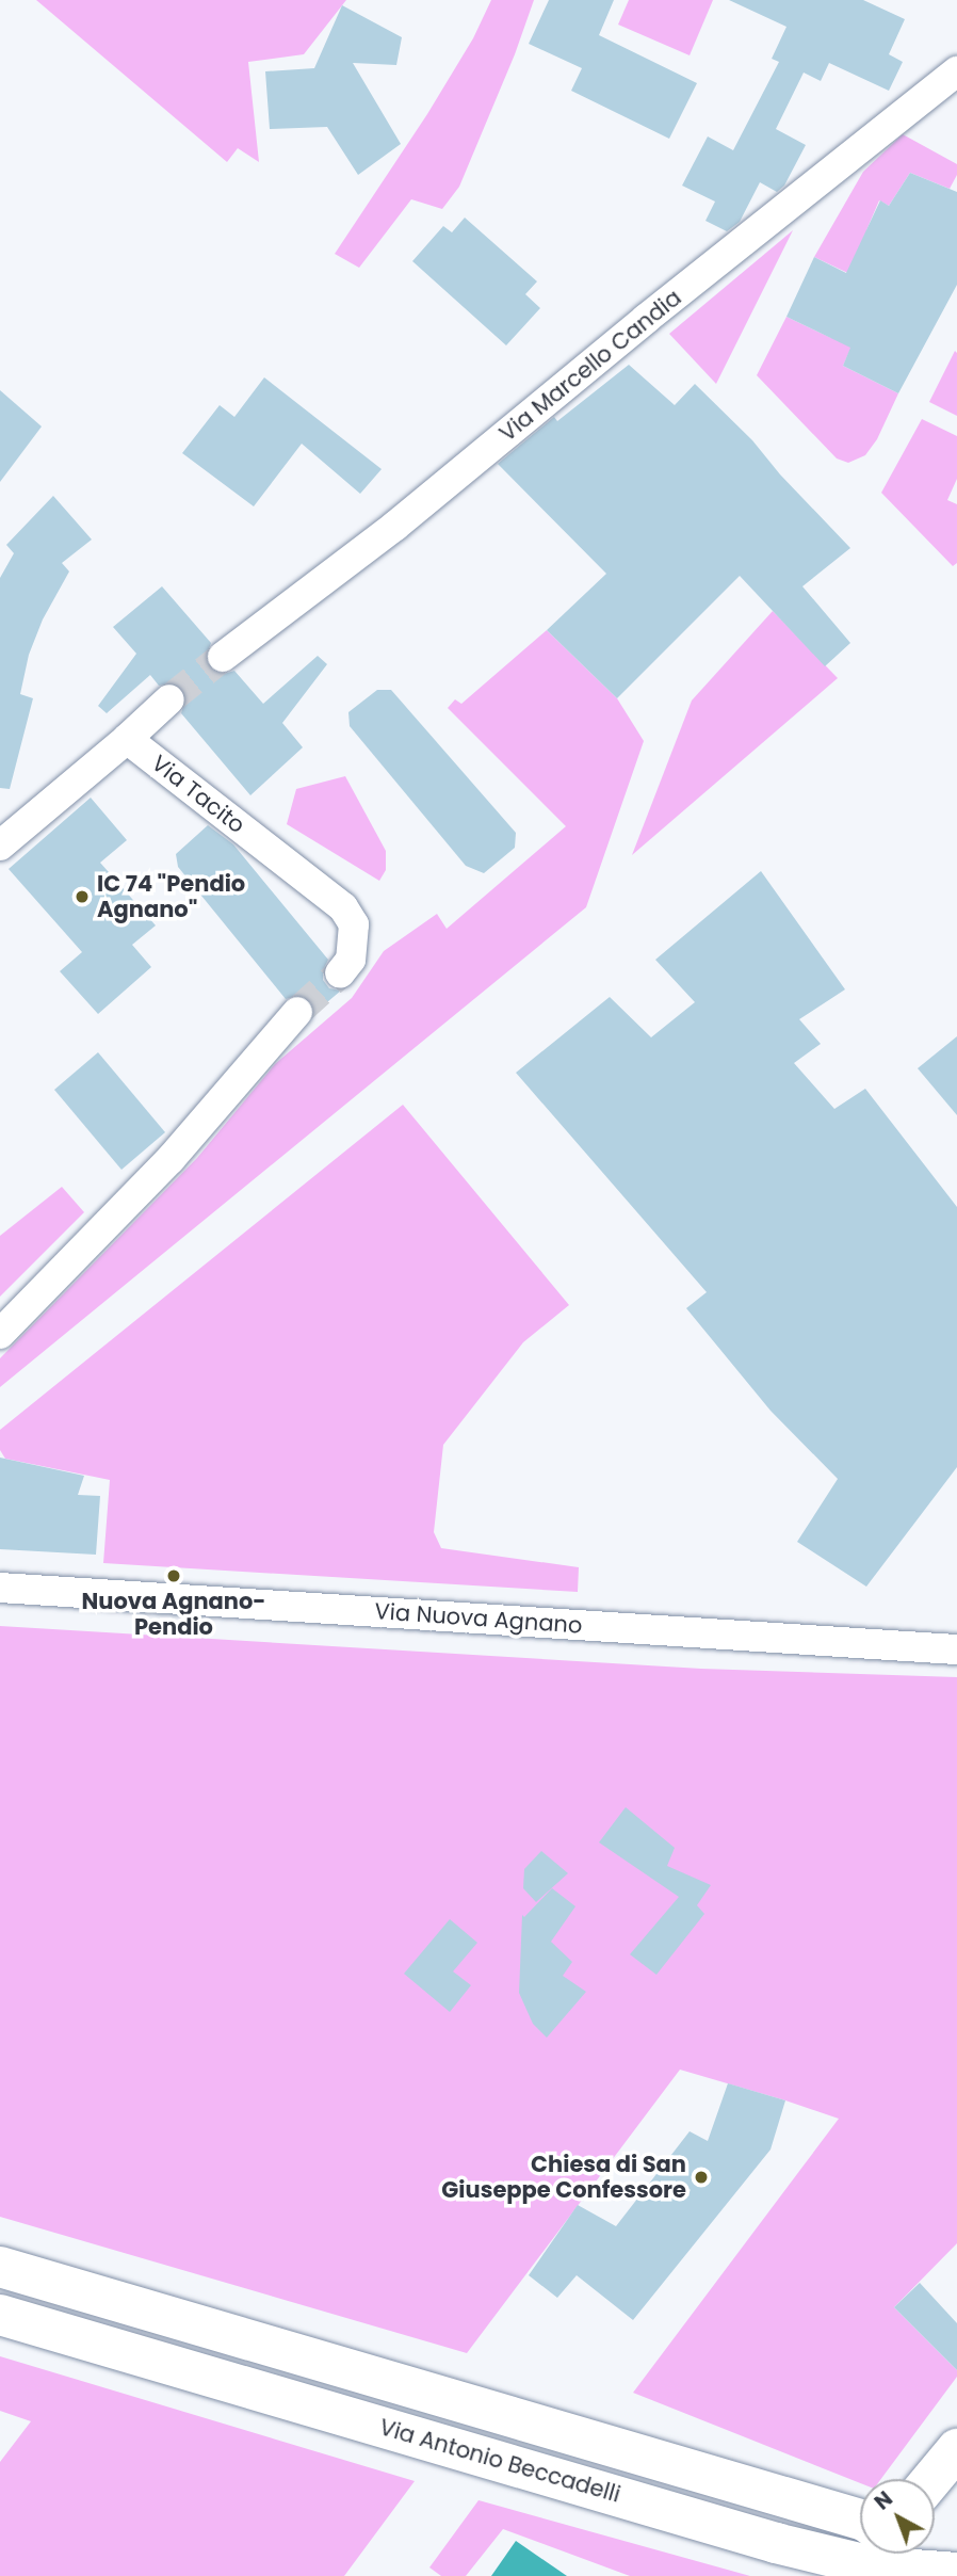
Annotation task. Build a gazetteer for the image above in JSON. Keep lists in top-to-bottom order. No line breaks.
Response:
{"streets":{"main road":["Via Antonio Beccadelli"],"street":["Via Marcello Candia","Via Tacito","Via Nuova Agnano"]},"places":["IC 74 \"Pendio Agnano\"","Nuova Agnano- Pendio","Chiesa di San Giuseppe Confessore"],"north":"top left"}
